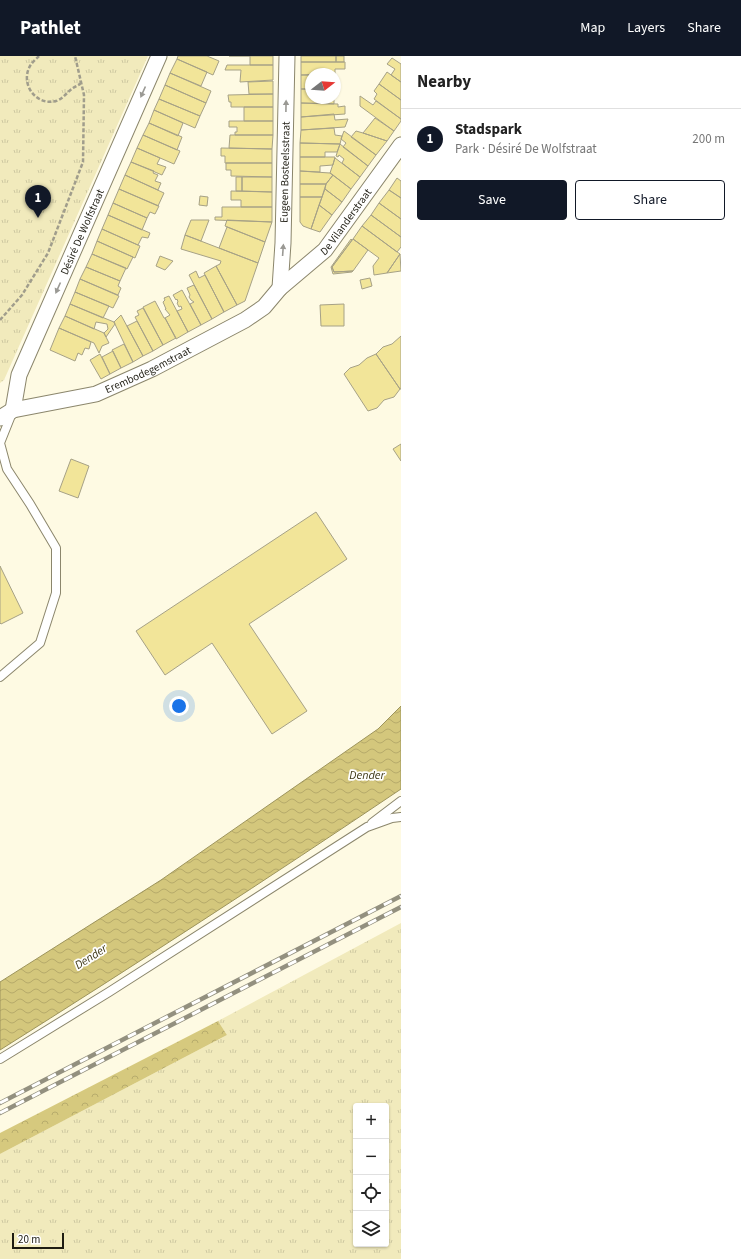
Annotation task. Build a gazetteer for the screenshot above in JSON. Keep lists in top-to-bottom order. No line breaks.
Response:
{"streets":{"street":["Eugeen Bosteelsstraat","De Vilanderstraat","Désiré De Wolfstraat","Erembodegemstraat"]},"crossings":[["Eugeen Bosteelsstraat","De Vilanderstraat"],["Eugeen Bosteelsstraat","Erembodegemstraat"],["De Vilanderstraat","Erembodegemstraat"],["Désiré De Wolfstraat","Erembodegemstraat"]],"one_way":["Eugeen Bosteelsstraat","Désiré De Wolfstraat"],"water":["Dender"],"scale_bar":"20 m","north":"right","page":{"header":"Pathlet","nav":["Map","Layers","Share"],"heading":"Nearby","list":[{"mark":"1","name":"Stadspark","note":"Park · Désiré De Wolfstraat","value":"200 m"}],"buttons":["Save","Share"],"pins":"1","map_buttons":["+","−"],"scale":"20 m"}}
